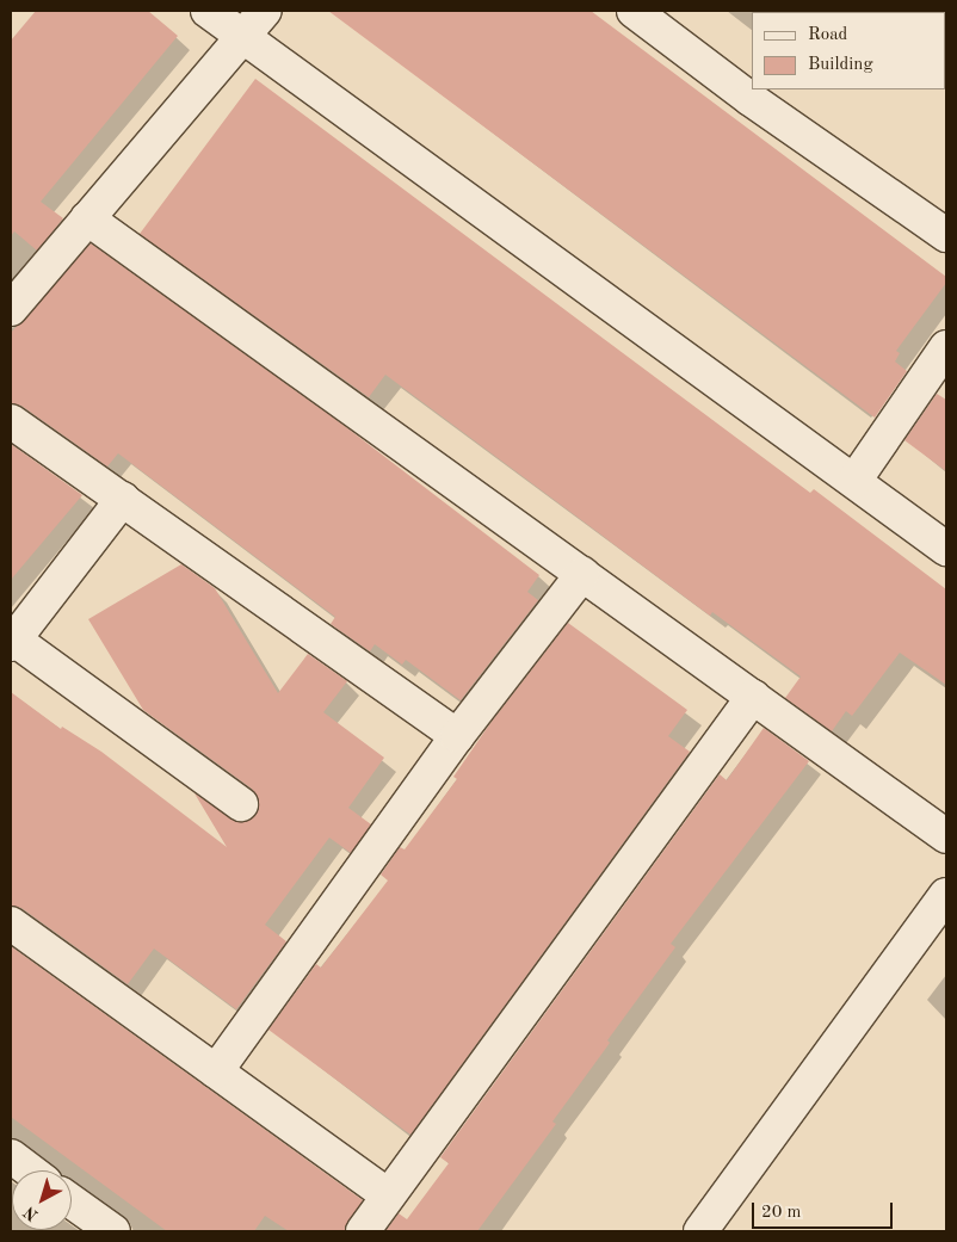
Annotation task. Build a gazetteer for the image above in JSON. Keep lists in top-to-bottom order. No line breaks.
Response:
{"legend":["Road","Building"],"scale_bar":"20 m","north":"bottom left"}
